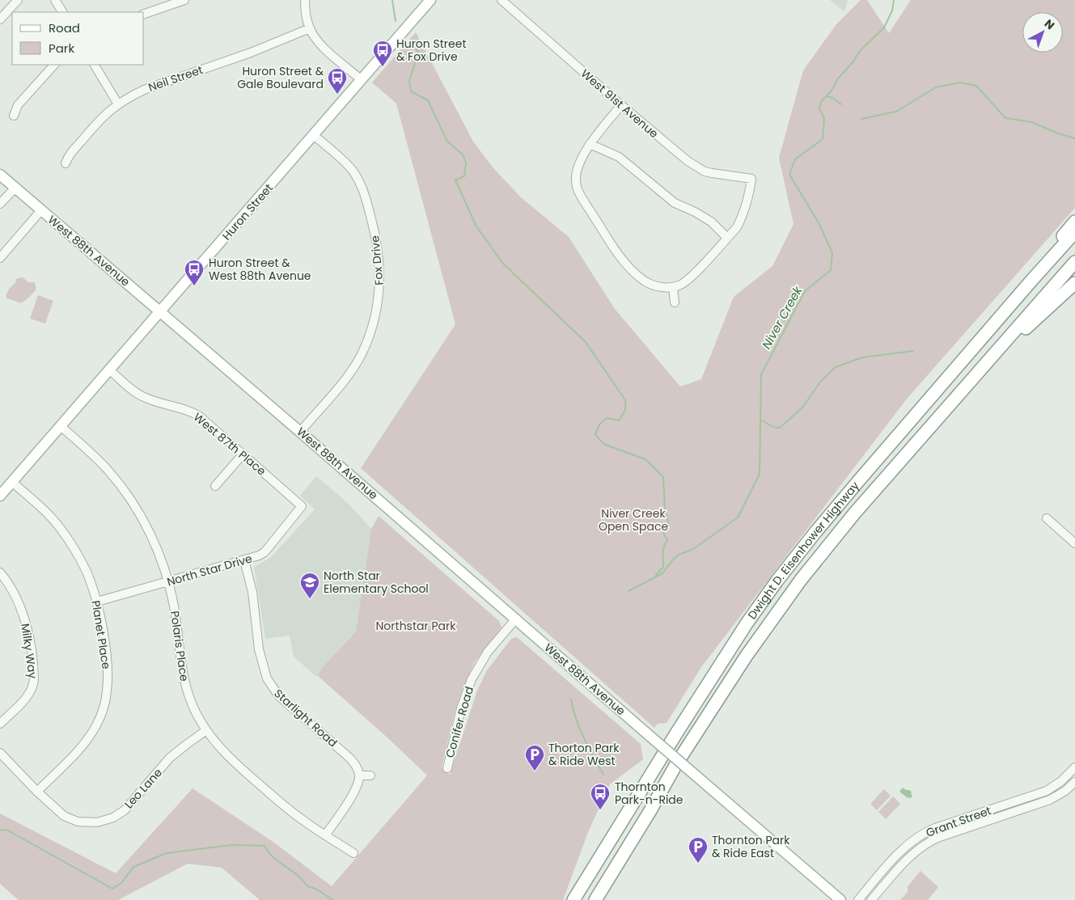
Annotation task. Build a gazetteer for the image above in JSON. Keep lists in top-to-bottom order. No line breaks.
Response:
{"streets":{"highway":["Dwight D. Eisenhower Highway"],"main road":["Huron Street","West 88th Avenue"],"street":["Neil Street","West 91st Avenue","Fox Drive","West 87th Place","North Star Drive","Planet Place","Polaris Place","Milky Way","Starlight Road","Conifer Road","Leo Lane","Grant Street"]},"crossings":[["Huron Street","West 88th Avenue"],["Huron Street","Fox Drive"],["Huron Street","West 87th Place"],["Huron Street","Planet Place"],["Huron Street","Polaris Place"],["West 88th Avenue","Fox Drive"],["West 88th Avenue","Dwight D. Eisenhower Highway"],["West 88th Avenue","Conifer Road"],["West 87th Place","North Star Drive"],["North Star Drive","Planet Place"],["North Star Drive","Polaris Place"],["North Star Drive","Starlight Road"],["Planet Place","Leo Lane"],["Polaris Place","Leo Lane"]],"water":["Niver Creek"],"parks":["Niver Creek Open Space","Northstar Park"],"places":{"bus stop":["Huron Street & Fox Drive","Huron Street & Gale Boulevard","Huron Street & West 88th Avenue","Thornton Park-n-Ride"],"school or university":["North Star Elementary School"],"parking":["Thorton Park & Ride West","Thornton Park & Ride East"]},"legend":["Road","Park"],"north":"top right"}
